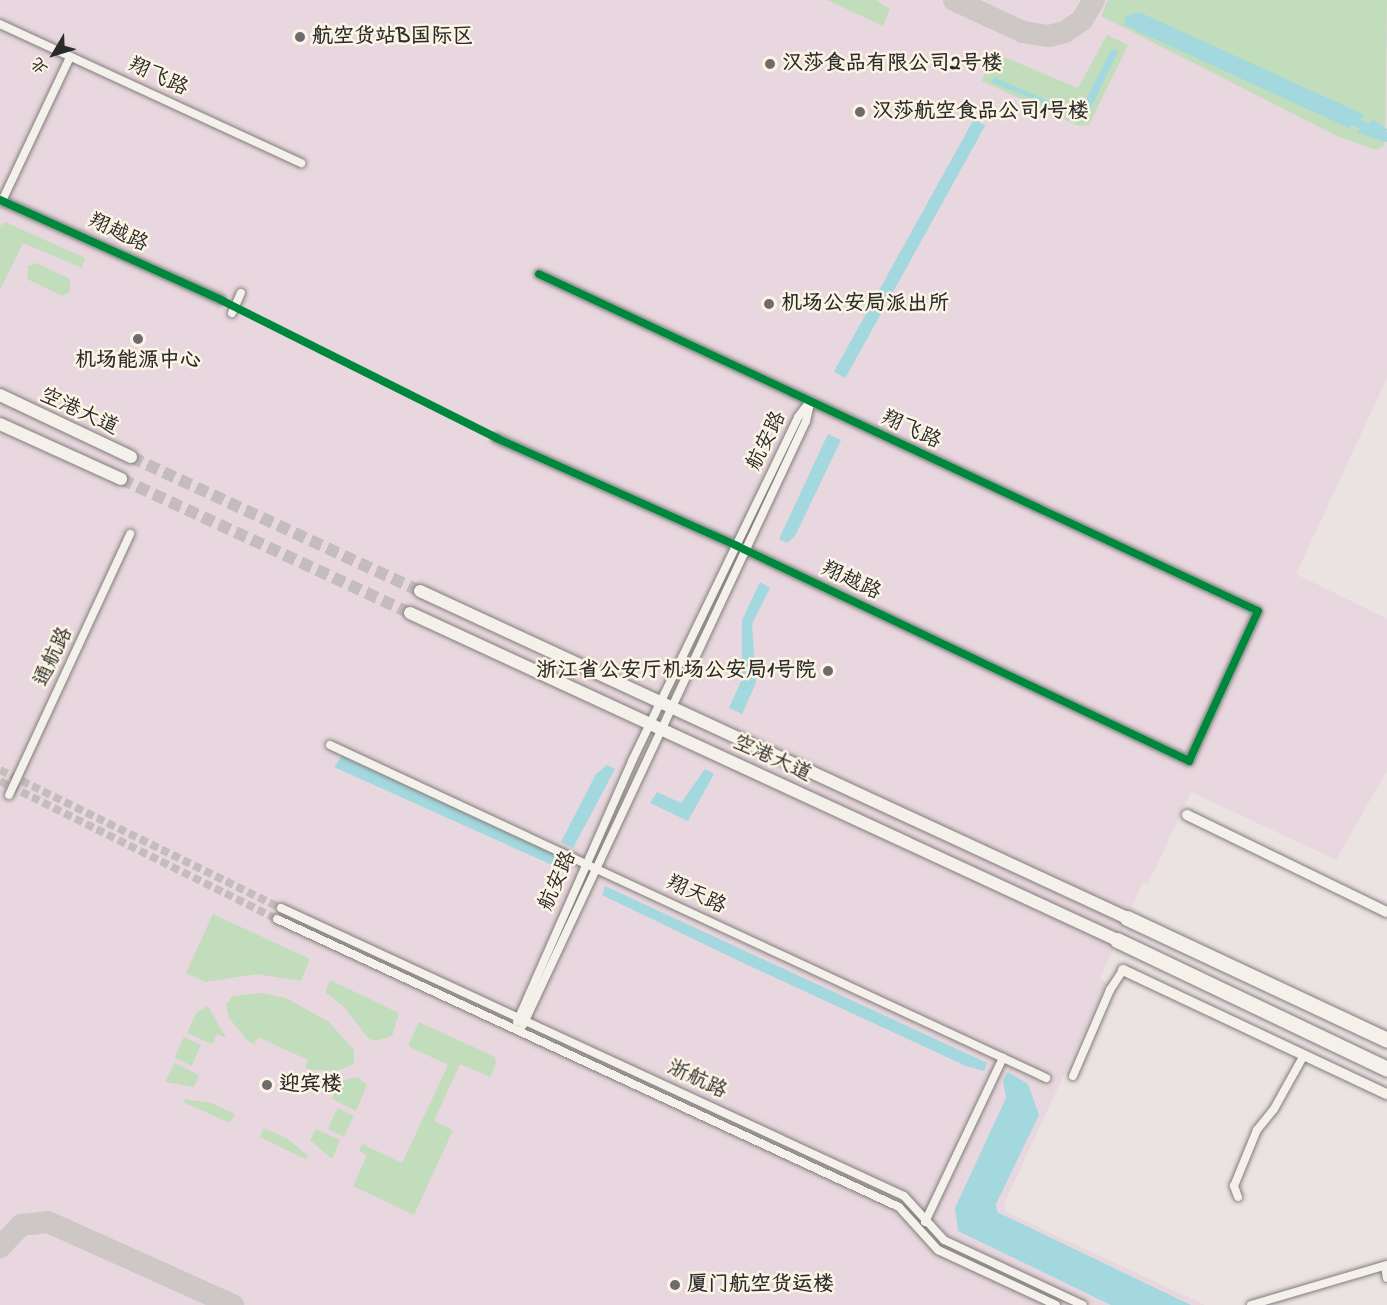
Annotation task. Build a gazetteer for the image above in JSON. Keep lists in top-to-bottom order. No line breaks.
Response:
{"streets":{"main road":["空港大道"],"street":["翔飞路","翔越路","航安路","通航路","翔天路","浙航路"]},"crossings":[["翔飞路","翔越路"],["翔飞路","航安路"],["翔越路","航安路"],["空港大道","航安路"],["航安路","翔天路"],["航安路","浙航路"]],"places":["航空货站B国际区","汉莎食品有限公司2号楼","汉莎航空食品公司1号楼","机场公安局派出所","机场能源中心","浙江省公安厅机场公安局1号院","迎宾楼","厦门航空货运楼"],"north":"bottom left"}
